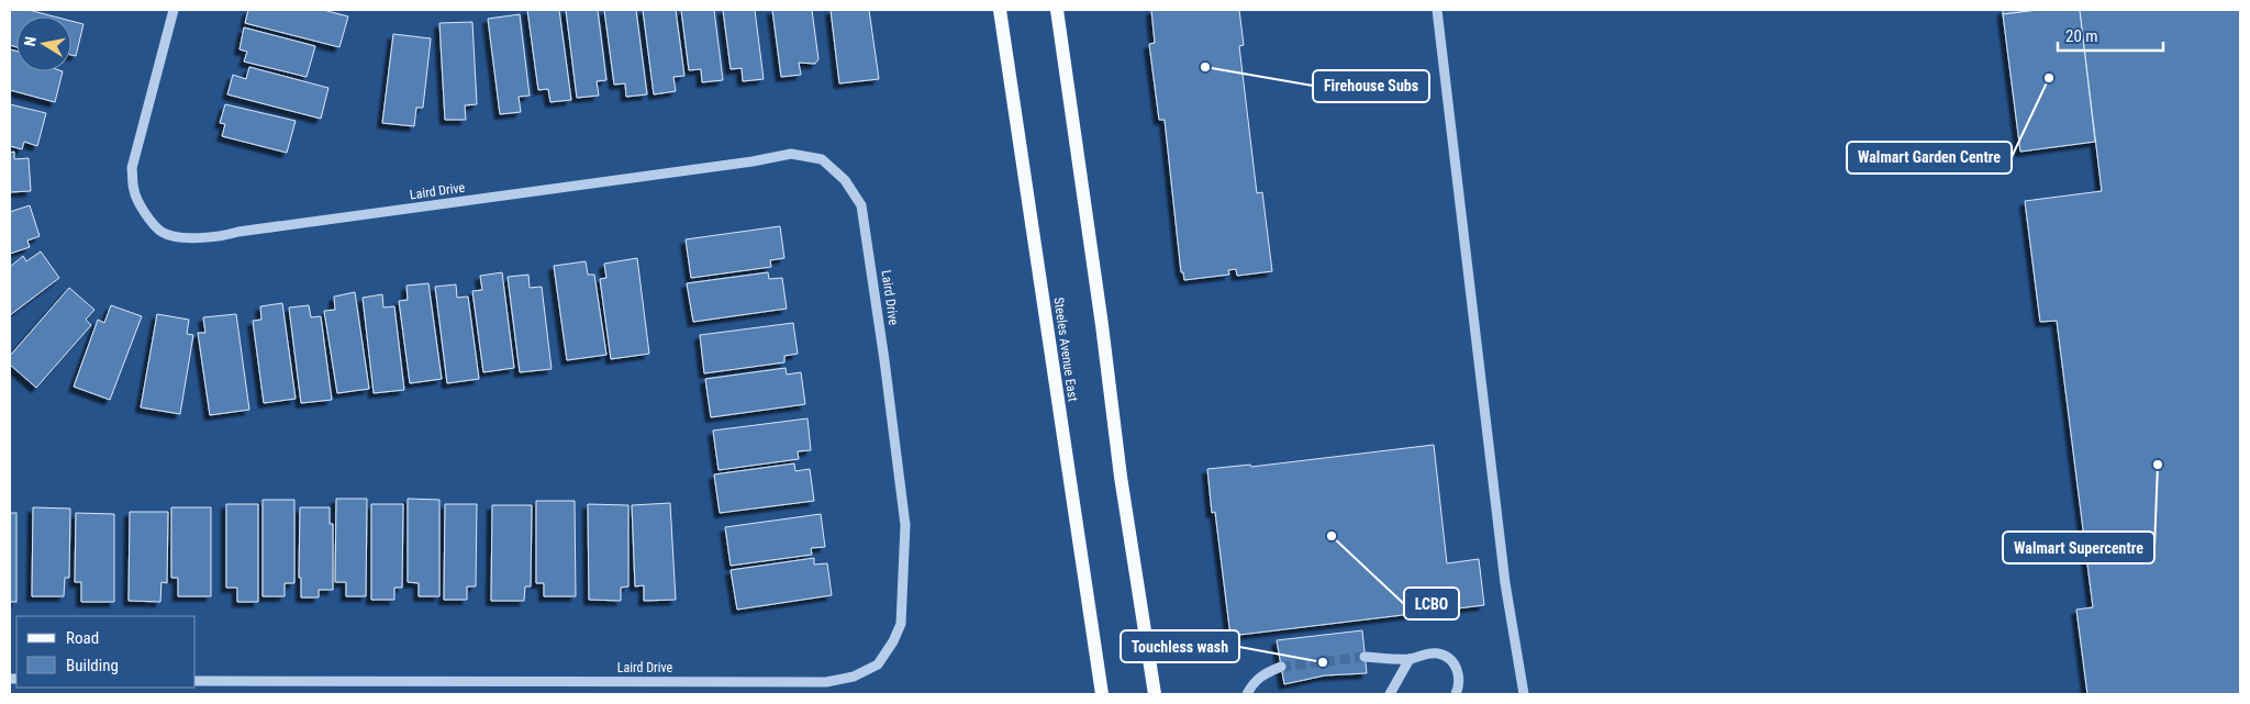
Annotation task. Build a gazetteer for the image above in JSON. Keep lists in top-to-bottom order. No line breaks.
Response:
{"streets":{"main road":["Steeles Avenue East"],"street":["Laird Drive"]},"places":["Firehouse Subs","Walmart Garden Centre","Walmart Supercentre","LCBO","Touchless wash"],"legend":["Road","Building"],"scale_bar":"20 m","north":"left"}
